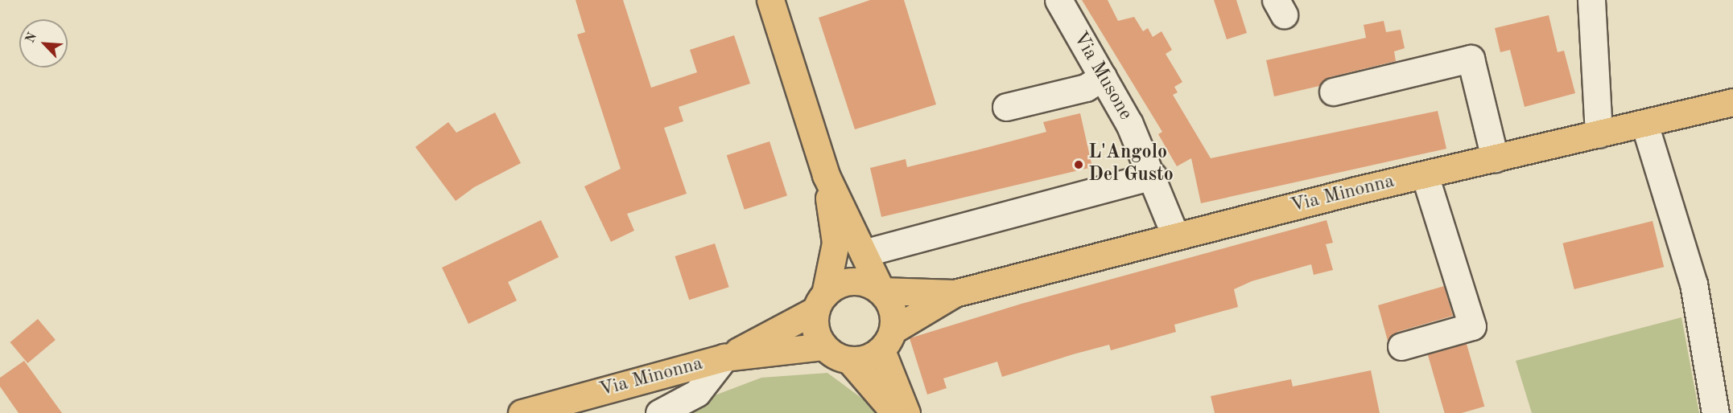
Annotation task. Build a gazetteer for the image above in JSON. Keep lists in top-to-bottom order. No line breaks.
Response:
{"streets":{"main road":["Via Minonna"],"street":["Via Musone"]},"crossings":[["Via Musone","Via Minonna"]],"places":["L'Angolo Del Gusto"],"north":"top left"}
